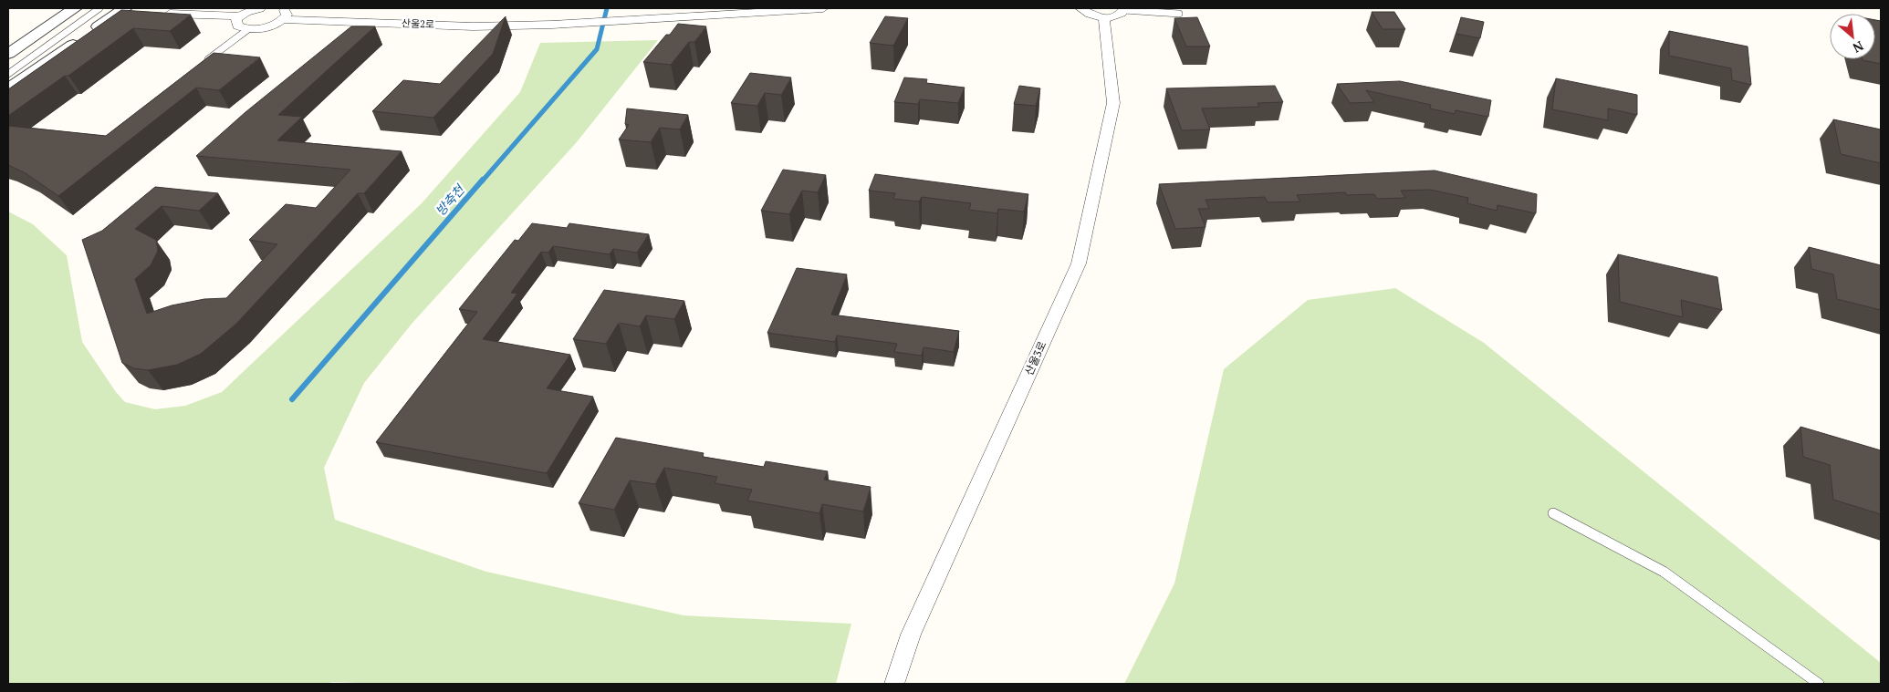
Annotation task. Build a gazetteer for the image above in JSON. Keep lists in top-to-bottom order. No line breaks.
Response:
{"streets":{"street":["산울2로","산울3로"]},"water":["방축천"],"north":"bottom right"}
